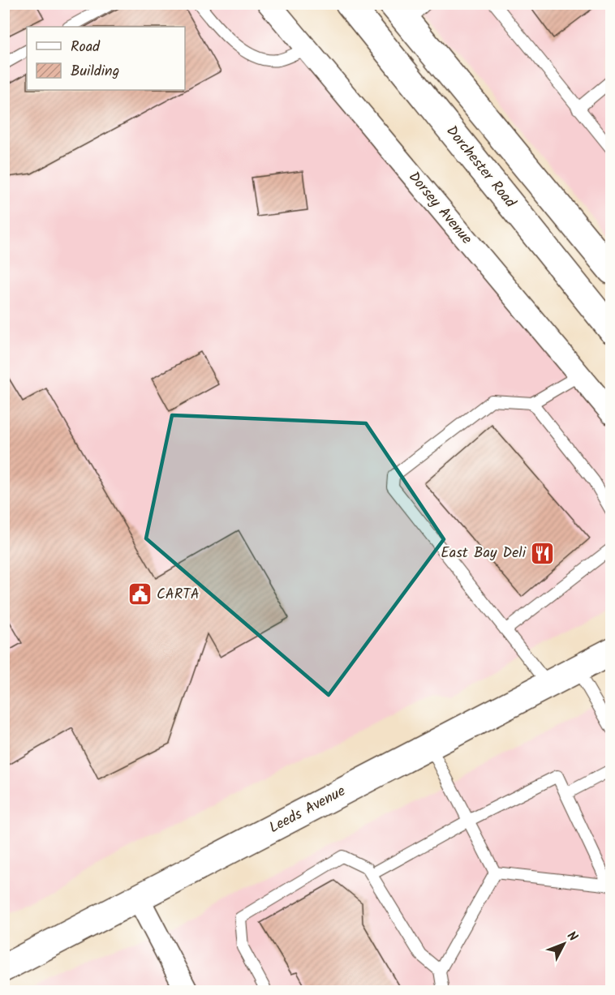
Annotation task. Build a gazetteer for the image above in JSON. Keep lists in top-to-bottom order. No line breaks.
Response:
{"streets":{"main road":["Dorchester Road","Leeds Avenue"],"street":["Dorsey Avenue"]},"places":{"restaurant":["East Bay Deli"],"public building":["CARTA"]},"legend":["Road","Building"],"north":"top right"}
